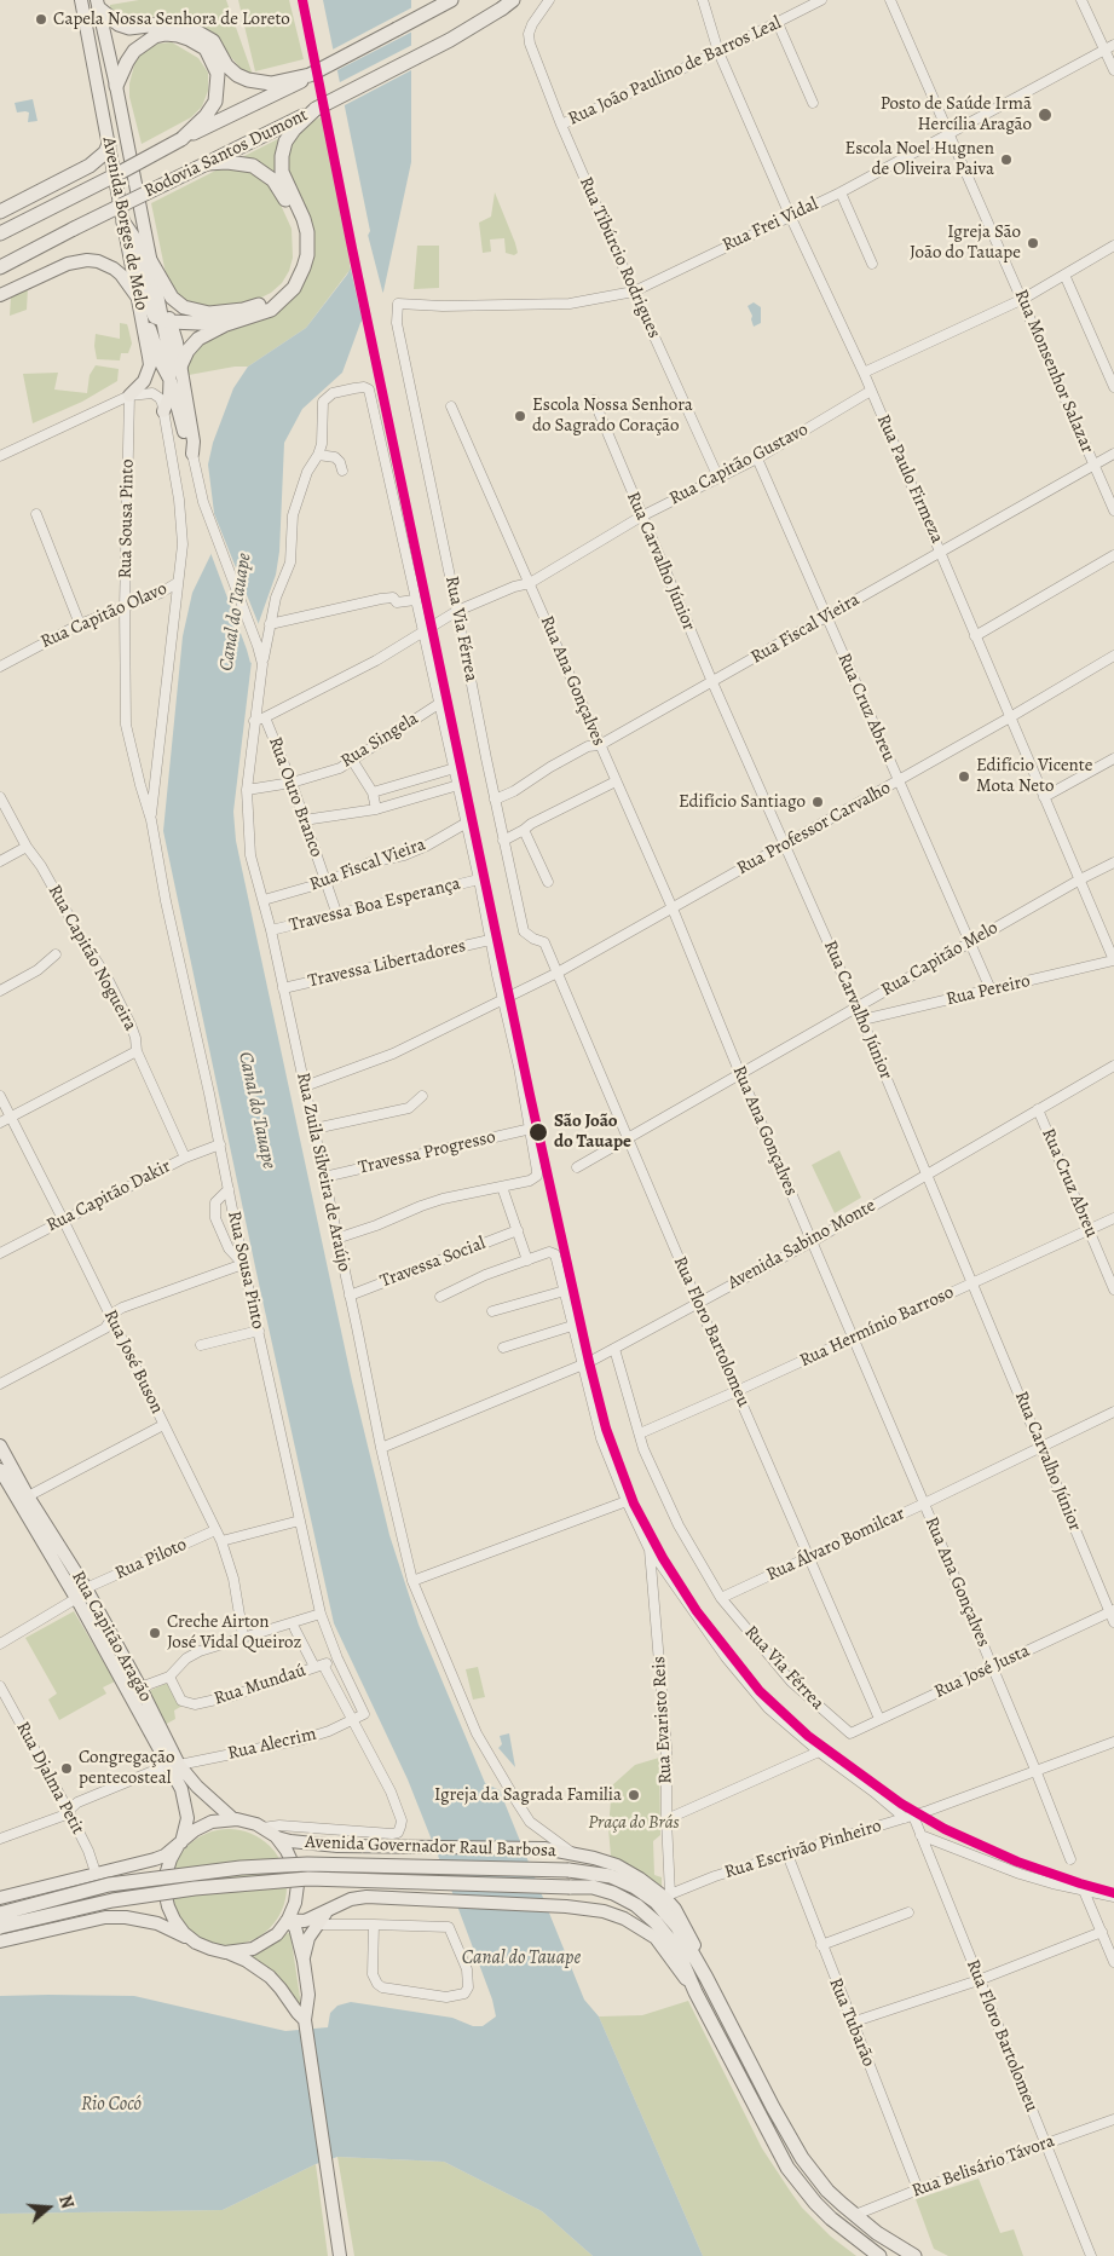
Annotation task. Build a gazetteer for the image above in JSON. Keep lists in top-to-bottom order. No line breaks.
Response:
{"streets":{"highway":["Rodovia Santos Dumont","Avenida Governador Raul Barbosa"],"main road":["Avenida Borges de Melo","Rua Capitão Aragão"],"street":["Rua João Paulino de Barros Leal","Rua Frei Vidal","Rua Tibúrcio Rodrigues","Rua Monsenhor Salazar","Rua Capitão Gustavo","Rua Paulo Firmeza","Rua Sousa Pinto","Rua Carvalho Júnior","Rua Capitão Olavo","Rua Via Férrea","Rua Fiscal Vieira","Rua Ana Gonçalves","Rua Cruz Abreu","Rua Singela","Rua Ouro Branco","Rua Professor Carvalho","Travessa Boa Esperança","Rua Capitão Nogueira","Rua Capitão Melo","Travessa Libertadores","Rua Pereiro","Travessa Progresso","Rua Zuila Silveira de Araújo","Rua Capitão Dakir","Avenida Sabino Monte","Travessa Social","Rua Hermínio Barroso","Rua Floro Bartolomeu","Rua José Buson","Rua Álvaro Bomilcar","Rua Piloto","Rua José Justa","Rua Mundaú","Rua Evaristo Reis","Rua Alecrim","Rua Djalma Petit","Rua Escrivão Pinheiro","Rua Tubarão","Rua Belisário Távora"]},"crossings":[["Rua João Paulino de Barros Leal","Rua Tibúrcio Rodrigues"],["Rua João Paulino de Barros Leal","Rua Paulo Firmeza"],["Avenida Borges de Melo","Rua Sousa Pinto"],["Avenida Borges de Melo","Rua Capitão Olavo"],["Rua Frei Vidal","Rua Tibúrcio Rodrigues"],["Rua Frei Vidal","Rua Monsenhor Salazar"],["Rua Frei Vidal","Rua Paulo Firmeza"],["Rua Frei Vidal","Rua Via Férrea"],["Rua Tibúrcio Rodrigues","Rua Capitão Gustavo"],["Rua Monsenhor Salazar","Rua Fiscal Vieira"],["Rua Capitão Gustavo","Rua Paulo Firmeza"],["Rua Capitão Gustavo","Rua Carvalho Júnior"],["Rua Capitão Gustavo","Rua Via Férrea"],["Rua Capitão Gustavo","Rua Ana Gonçalves"],["Rua Capitão Gustavo","Rua Cruz Abreu"],["Rua Capitão Gustavo","Rua Ouro Branco"],["Rua Capitão Gustavo","Rua Zuila Silveira de Araújo"],["Rua Paulo Firmeza","Rua Fiscal Vieira"],["Rua Paulo Firmeza","Rua Professor Carvalho"],["Rua Paulo Firmeza","Rua Capitão Melo"],["Rua Paulo Firmeza","Rua Pereiro"],["Rua Sousa Pinto","Rua Capitão Olavo"],["Rua Sousa Pinto","Rua Capitão Dakir"],["Rua Sousa Pinto","Rua Mundaú"],["Rua Sousa Pinto","Rua Alecrim"],["Rua Carvalho Júnior","Rua Fiscal Vieira"],["Rua Carvalho Júnior","Rua Professor Carvalho"],["Rua Carvalho Júnior","Rua Capitão Melo"],["Rua Carvalho Júnior","Rua Pereiro"],["Rua Carvalho Júnior","Avenida Sabino Monte"],["Rua Carvalho Júnior","Rua Hermínio Barroso"],["Rua Carvalho Júnior","Rua Álvaro Bomilcar"],["Rua Carvalho Júnior","Rua José Justa"],["Rua Via Férrea","Rua Fiscal Vieira"],["Rua Via Férrea","Rua Singela"],["Rua Via Férrea","Rua Professor Carvalho"],["Rua Via Férrea","Travessa Boa Esperança"],["Rua Via Férrea","Travessa Libertadores"],["Rua Via Férrea","Travessa Progresso"],["Rua Via Férrea","Avenida Sabino Monte"],["Rua Via Férrea","Rua Hermínio Barroso"],["Rua Via Férrea","Rua Floro Bartolomeu"],["Rua Via Férrea","Rua Álvaro Bomilcar"],["Rua Via Férrea","Rua José Justa"],["Rua Via Férrea","Rua Evaristo Reis"],["Rua Via Férrea","Rua Escrivão Pinheiro"],["Rua Fiscal Vieira","Rua Ana Gonçalves"],["Rua Fiscal Vieira","Rua Cruz Abreu"],["Rua Fiscal Vieira","Rua Ouro Branco"],["Rua Fiscal Vieira","Rua Zuila Silveira de Araújo"],["Rua Ana Gonçalves","Rua Professor Carvalho"],["Rua Ana Gonçalves","Rua Capitão Melo"],["Rua Ana Gonçalves","Avenida Sabino Monte"],["Rua Ana Gonçalves","Rua Hermínio Barroso"],["Rua Ana Gonçalves","Rua Álvaro Bomilcar"],["Rua Ana Gonçalves","Rua José Justa"],["Rua Ana Gonçalves","Rua Escrivão Pinheiro"],["Rua Cruz Abreu","Rua Professor Carvalho"],["Rua Cruz Abreu","Rua Capitão Melo"],["Rua Cruz Abreu","Rua Pereiro"],["Rua Cruz Abreu","Avenida Sabino Monte"],["Rua Cruz Abreu","Rua Hermínio Barroso"],["Rua Singela","Rua Ouro Branco"],["Rua Singela","Rua Zuila Silveira de Araújo"],["Rua Ouro Branco","Travessa Boa Esperança"],["Rua Professor Carvalho","Rua Floro Bartolomeu"],["Travessa Boa Esperança","Rua Zuila Silveira de Araújo"],["Rua Capitão Nogueira","Rua Capitão Dakir"],["Rua Capitão Melo","Rua Floro Bartolomeu"],["Travessa Libertadores","Rua Zuila Silveira de Araújo"],["Travessa Progresso","Rua Zuila Silveira de Araújo"],["Rua Zuila Silveira de Araújo","Avenida Sabino Monte"],["Rua Zuila Silveira de Araújo","Travessa Social"],["Rua Zuila Silveira de Araújo","Avenida Governador Raul Barbosa"],["Rua Capitão Dakir","Rua José Buson"],["Avenida Sabino Monte","Rua Floro Bartolomeu"],["Rua Hermínio Barroso","Rua Floro Bartolomeu"],["Rua Floro Bartolomeu","Rua Álvaro Bomilcar"],["Rua Floro Bartolomeu","Rua José Justa"],["Rua Floro Bartolomeu","Rua Escrivão Pinheiro"],["Rua Floro Bartolomeu","Rua Belisário Távora"],["Rua José Buson","Rua Piloto"],["Rua Piloto","Rua Capitão Aragão"],["Rua Capitão Aragão","Rua Alecrim"],["Rua Capitão Aragão","Avenida Governador Raul Barbosa"],["Rua Evaristo Reis","Avenida Governador Raul Barbosa"],["Rua Evaristo Reis","Rua Escrivão Pinheiro"],["Rua Alecrim","Rua Djalma Petit"],["Rua Djalma Petit","Avenida Governador Raul Barbosa"],["Avenida Governador Raul Barbosa","Rua Escrivão Pinheiro"],["Avenida Governador Raul Barbosa","Rua Belisário Távora"],["Rua Escrivão Pinheiro","Rua Tubarão"],["Rua Tubarão","Rua Belisário Távora"]],"water":["Canal do Tauape","Rio Cocó"],"parks":["Praça do Brás"],"places":["Capela Nossa Senhora de Loreto","Posto de Saúde Irmã Hercília Aragão","Escola Noel Hugnen de Oliveira Paiva","Igreja São João do Tauape","Escola Nossa Senhora do Sagrado Coração","Edifício Vicente Mota Neto","Edifício Santiago","São João do Tauape","Creche Airton José Vidal Queiroz","Congregação pentecosteal","Igreja da Sagrada Familia"],"north":"right"}
